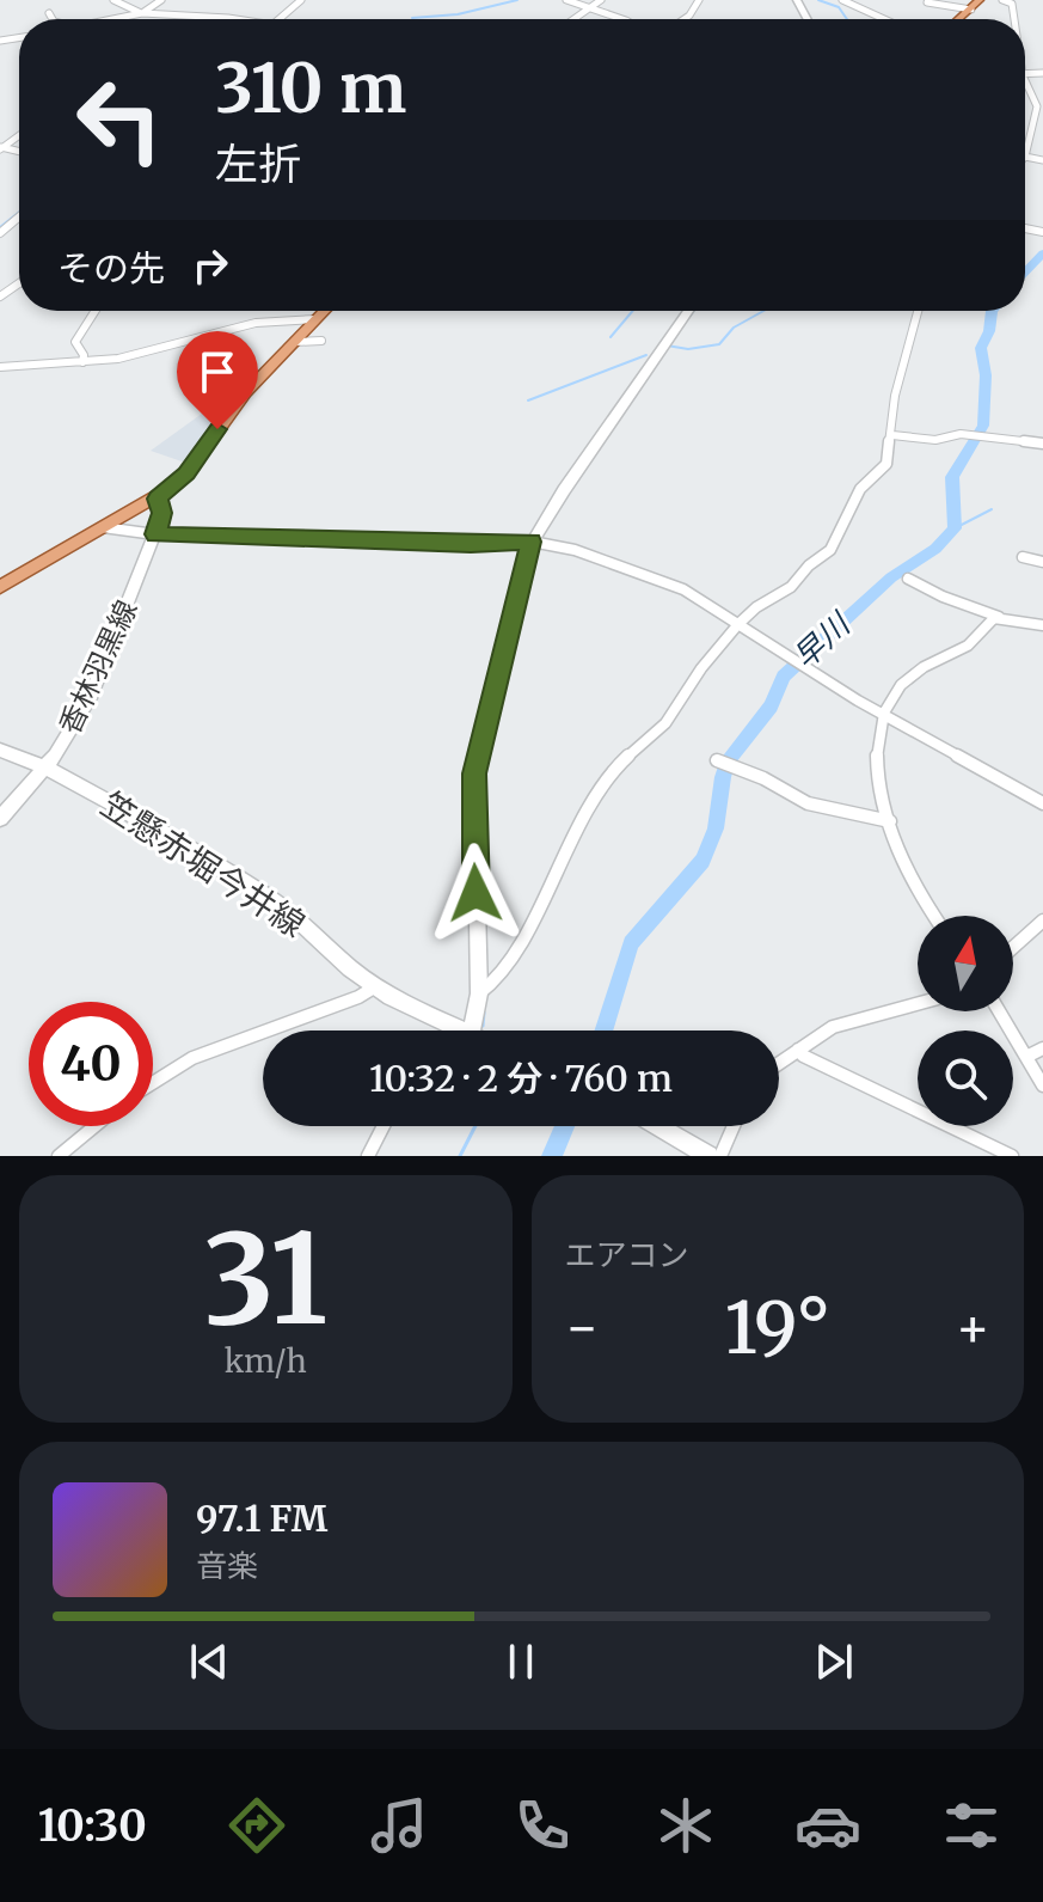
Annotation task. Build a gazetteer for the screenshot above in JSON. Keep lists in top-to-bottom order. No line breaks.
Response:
{"streets":{"street":["香林羽黒線","笠懸赤堀今井線"]},"crossings":[["香林羽黒線","笠懸赤堀今井線"]],"water":["早川"],"north":"top","page":{"turn":["310 m","左折"],"then":"その先","limit":"40","trip":"10:32 · 2 分 · 760 m","tile":[["31","km/h"],"エアコン"],"heat":["−","19°","+"],"song":["97.1 FM","音楽"],"tabs":"10:30"}}
